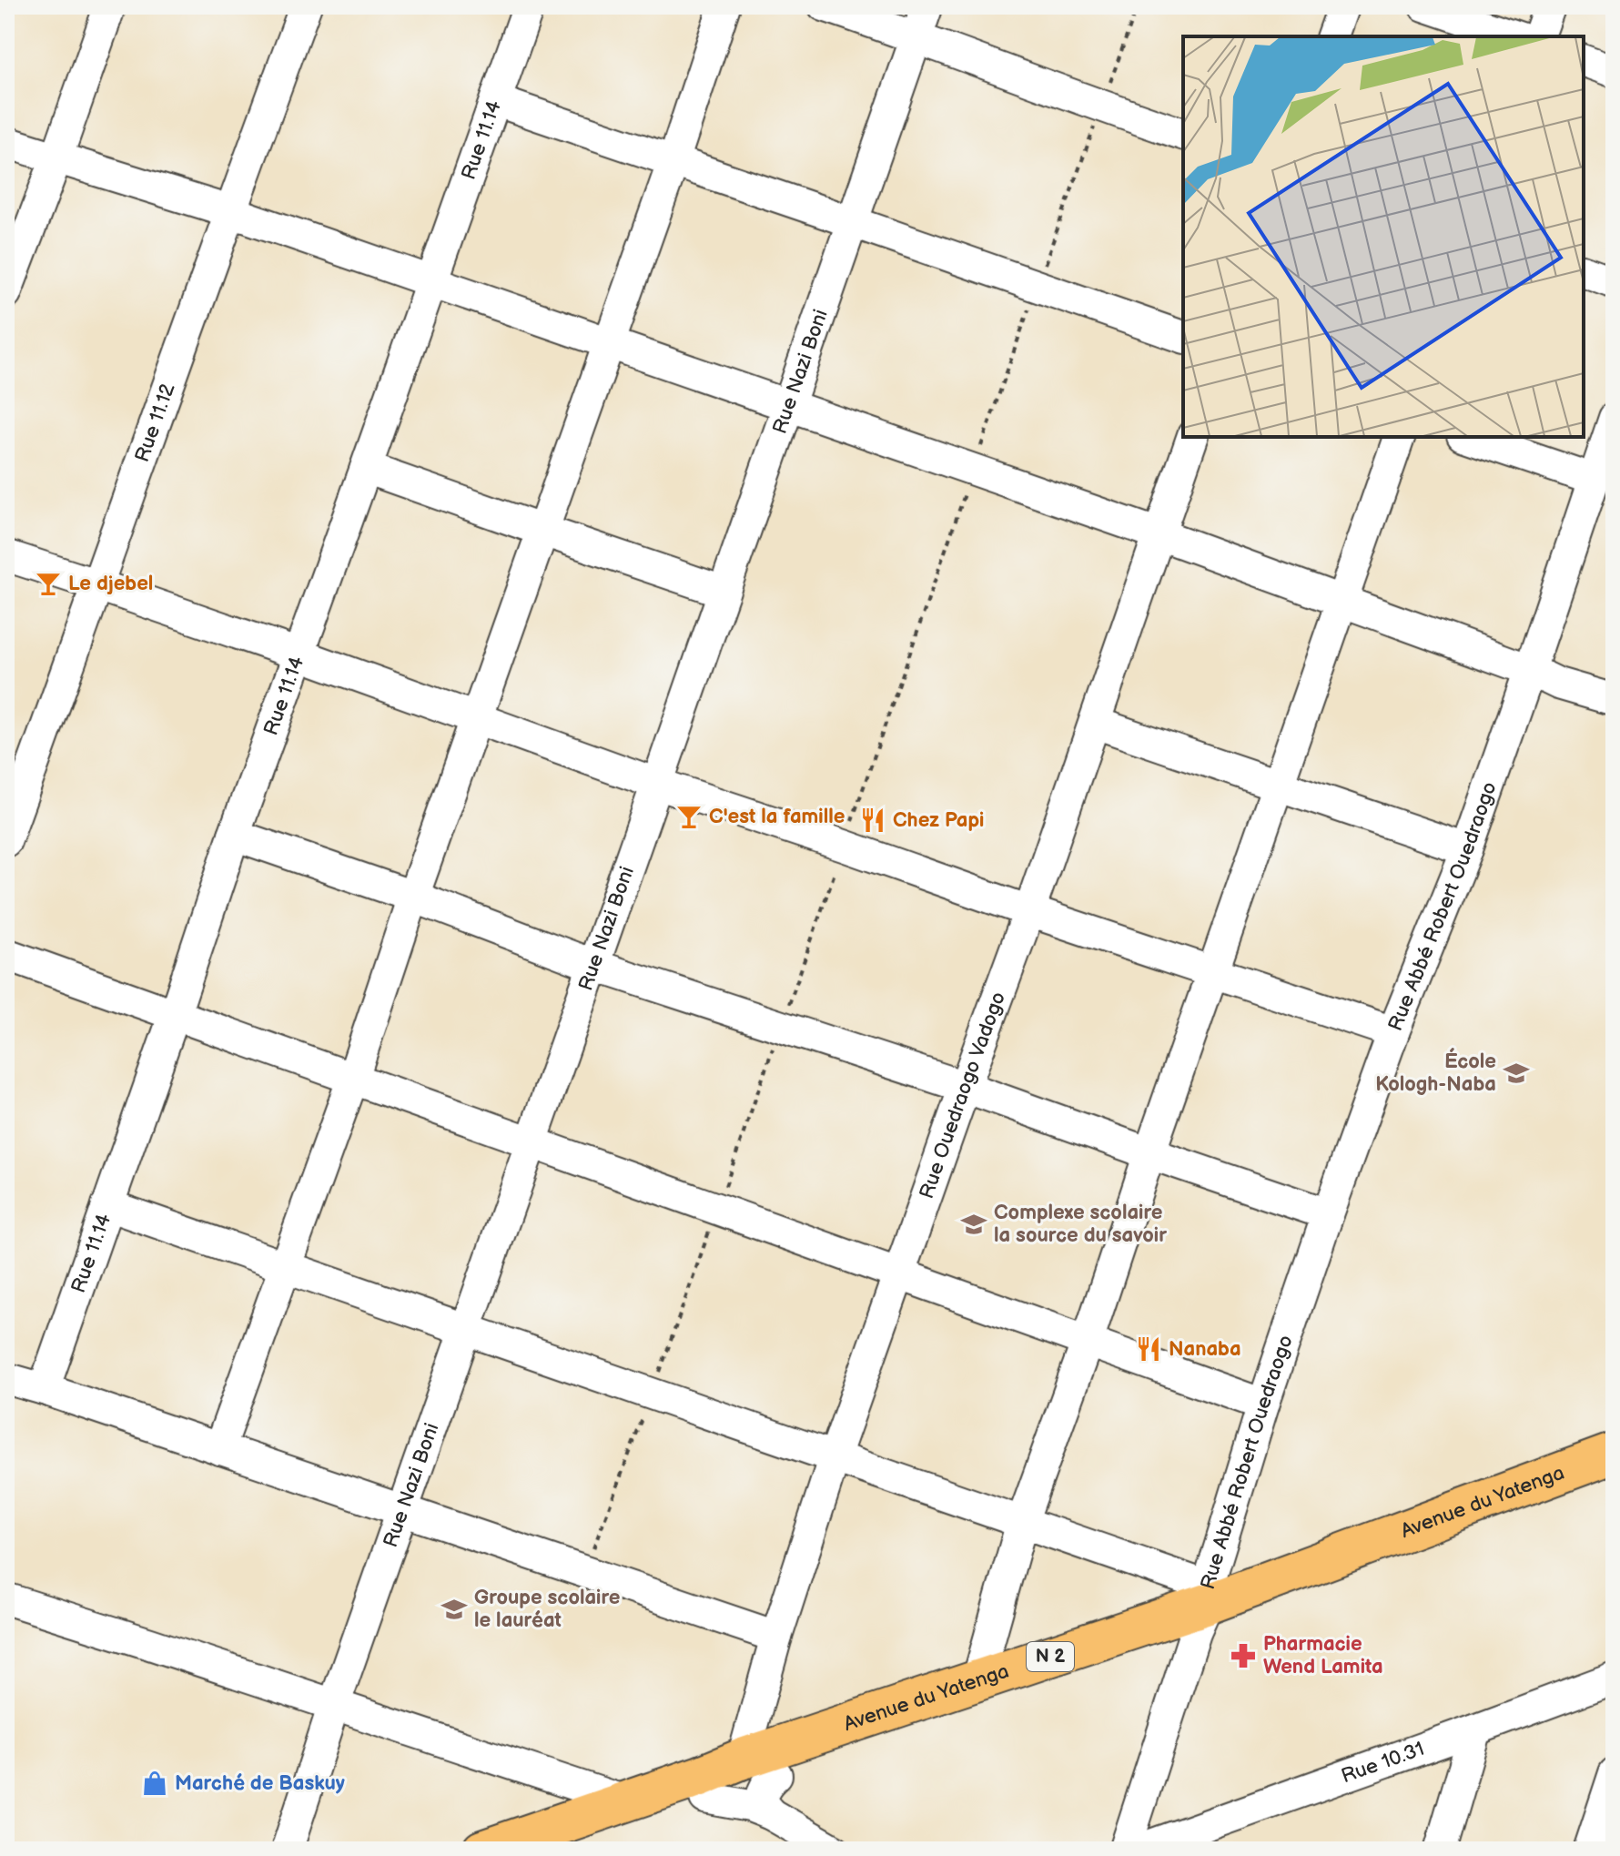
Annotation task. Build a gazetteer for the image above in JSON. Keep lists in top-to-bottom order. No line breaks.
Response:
{"streets":{"main road":["Avenue du Yatenga","N 2"],"street":["Rue 11.14","Rue Nazi Boni","Rue 11.12","Rue Abbé Robert Ouedraogo","Rue Ouedraogo Vadogo","Rue 10.31"]},"crossings":[["Rue Abbé Robert Ouedraogo","Avenue du Yatenga"],["Rue Abbé Robert Ouedraogo","Rue 10.31"],["Rue Ouedraogo Vadogo","Avenue du Yatenga"]],"places":{"bar":["Le djebel","C'est la famille"],"restaurant":["Chez Papi","Nanaba"],"school or university":["École Kologh-Naba","Complexe scolaire la source du savoir","Groupe scolaire le lauréat"],"pharmacy":["Pharmacie Wend Lamita"],"shop":["Marché de Baskuy"]}}
